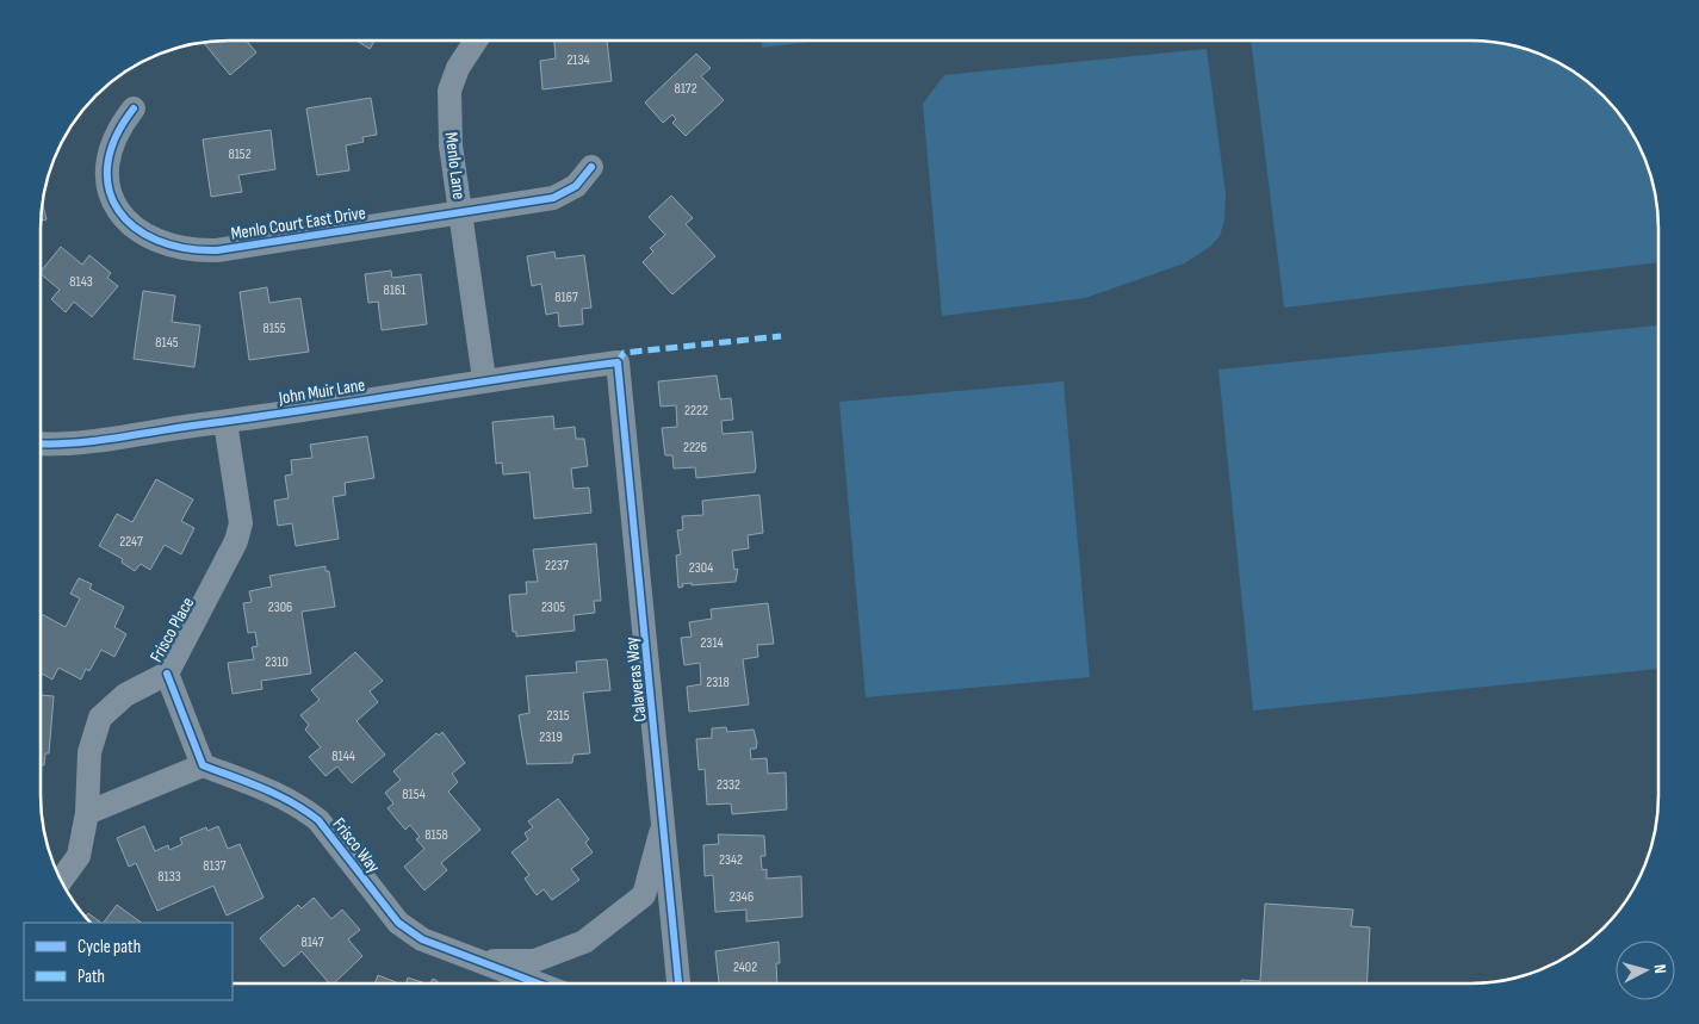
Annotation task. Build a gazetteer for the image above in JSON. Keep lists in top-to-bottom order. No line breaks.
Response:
{"streets":{"street":["Menlo Lane","Menlo Court East Drive","John Muir Lane","Frisco Place","Calaveras Way","Frisco Way"]},"crossings":[["Menlo Lane","Menlo Court East Drive"],["Menlo Lane","John Muir Lane"],["John Muir Lane","Frisco Place"],["John Muir Lane","Calaveras Way"]],"house_numbers":["2134","8172","8152","8143","8161","8167","8155","8145","2222","2226","2247","2237","2304","2306","2305","2314","2310","2318","2315","2319","8144","2332","8154","8158","2342","8137","8133","2346","8147","2402"],"legend":["Cycle path","Path"],"north":"right"}
